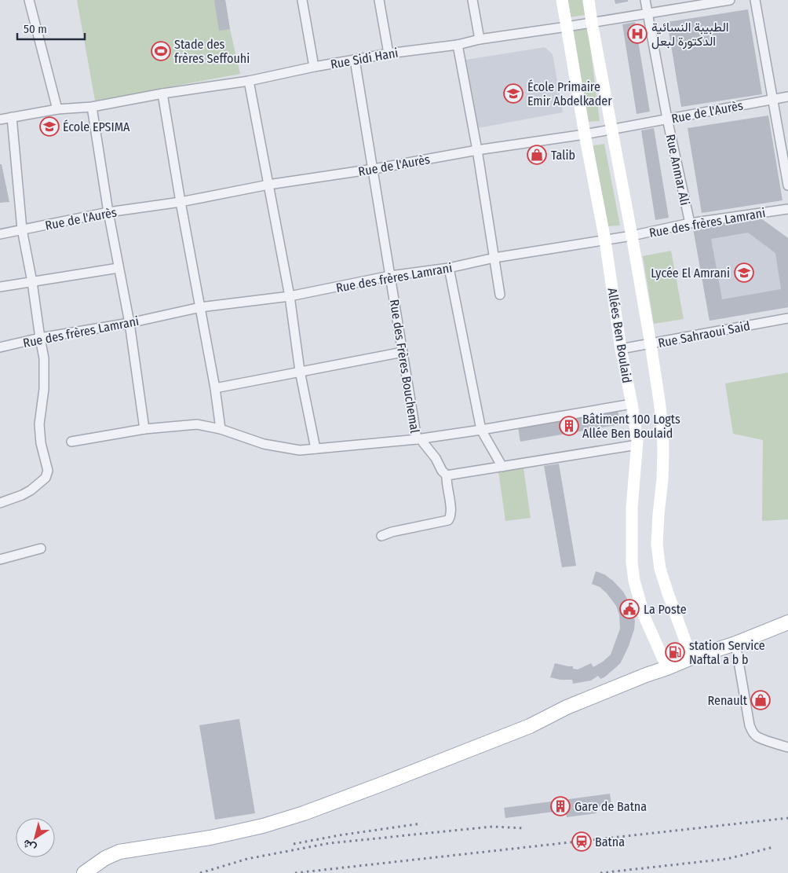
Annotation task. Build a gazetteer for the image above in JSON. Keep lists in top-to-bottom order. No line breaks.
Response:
{"streets":{"main road":["Allées Ben Boulaid"],"street":["Rue Sidi Hani","Rue de l'Aurès","Rue Anmar Ali","Rue des frères Lamrani","Rue Sahraoui Said","Rue des Frères Bouchemal"]},"crossings":[["Rue Sidi Hani","Rue Anmar Ali"],["Rue Sidi Hani","Allées Ben Boulaid"],["Rue Sidi Hani","Rue des Frères Bouchemal"],["Rue de l'Aurès","Rue Anmar Ali"],["Rue de l'Aurès","Allées Ben Boulaid"],["Rue de l'Aurès","Rue des Frères Bouchemal"],["Rue Anmar Ali","Rue des frères Lamrani"],["Rue des frères Lamrani","Allées Ben Boulaid"],["Rue des frères Lamrani","Rue des Frères Bouchemal"],["Rue Sahraoui Said","Allées Ben Boulaid"]],"places":{"hospital":["الطبيبة النسائية الدكتورة لبعل"],"sports":["Stade des frères Seffouhi"],"school or university":["École Primaire Emir Abdelkader","École EPSIMA","Lycée El Amrani"],"shop":["Talib","Renault"],"building":["Bâtiment 100 Logts Allée Ben Boulaid","Gare de Batna"],"public building":["La Poste"],"fuel station":["station Service Naftal a b b"],"station":["Batna"]},"scale_bar":"50 m","north":"bottom left"}
